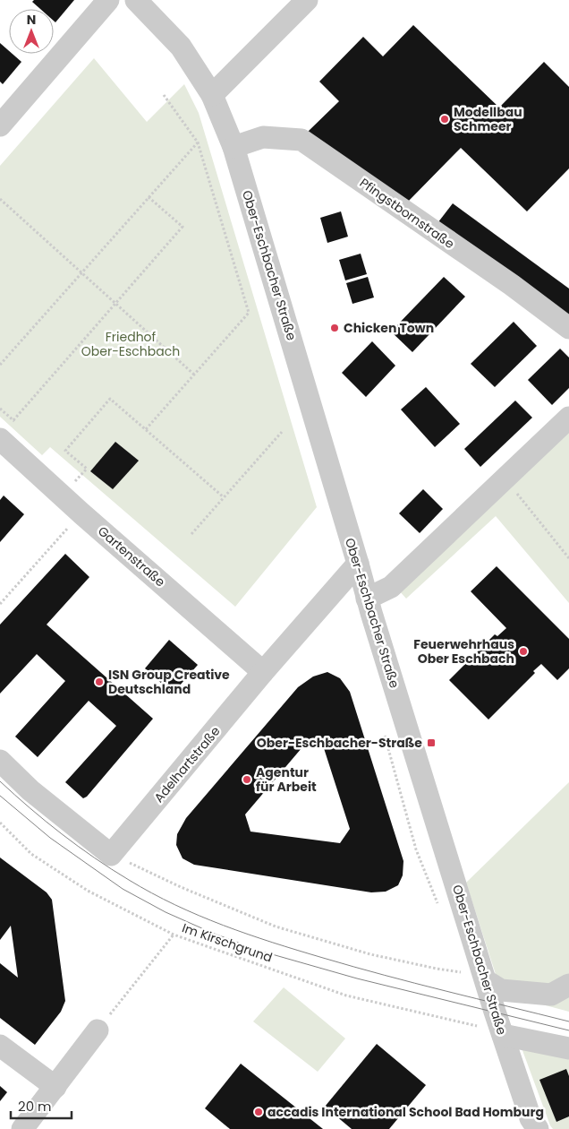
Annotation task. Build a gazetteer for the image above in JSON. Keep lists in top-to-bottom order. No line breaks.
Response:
{"streets":{"street":["Pfingstbornstraße","Ober-Eschbacher Straße","Gartenstraße","Adelhartstraße"],"path":["Im Kirschgrund"]},"crossings":[["Pfingstbornstraße","Ober-Eschbacher Straße"],["Ober-Eschbacher Straße","Adelhartstraße"],["Gartenstraße","Adelhartstraße"]],"parks":["Friedhof Ober-Eschbach"],"places":{"other":["Modellbau Schmeer","Chicken Town","Feuerwehrhaus Ober Eschbach","ISN Group Creative Deutschland","Agentur für Arbeit","accadis International School Bad Homburg"],"transit":["Ober-Eschbacher-Straße"]},"scale_bar":"20 m","north":"top"}
